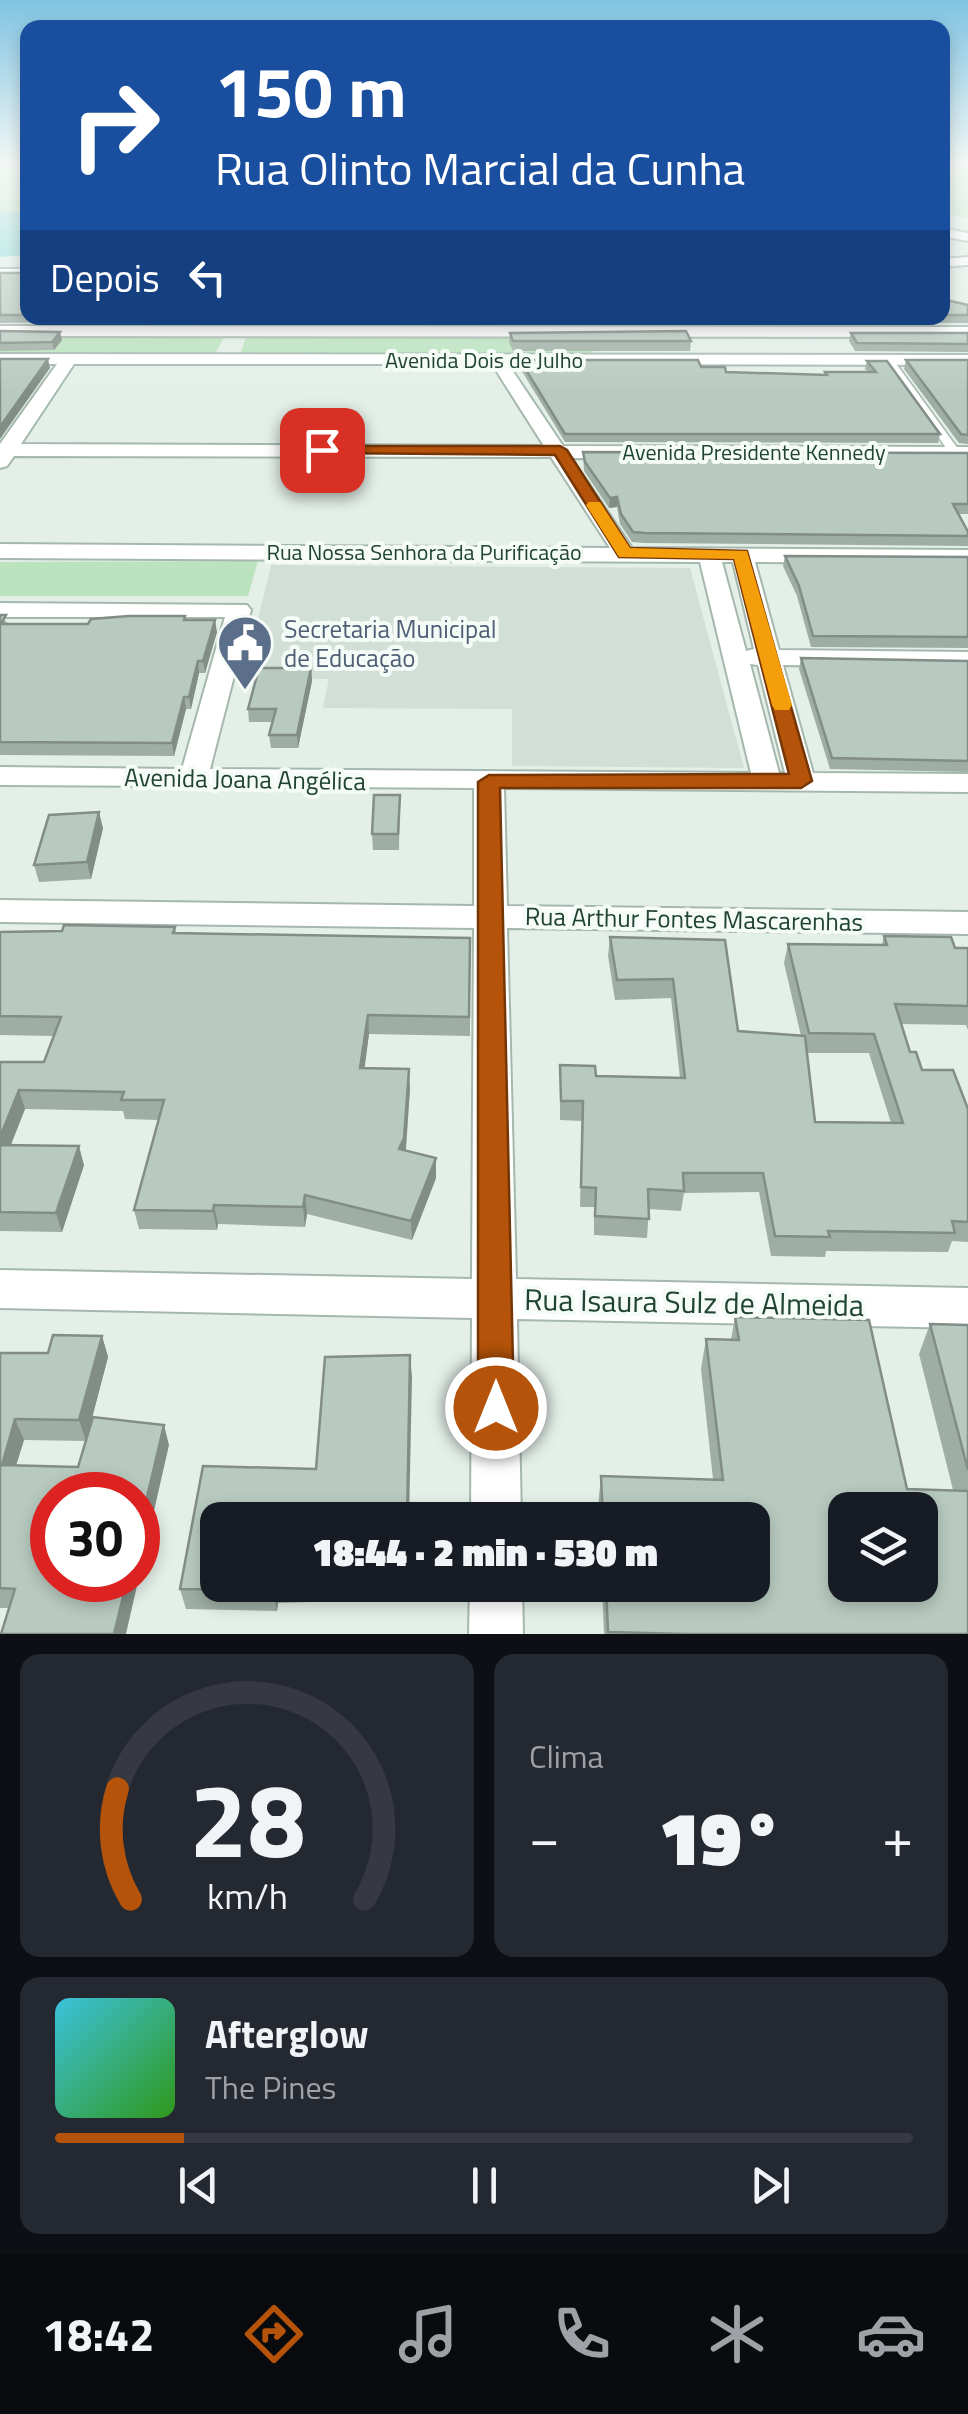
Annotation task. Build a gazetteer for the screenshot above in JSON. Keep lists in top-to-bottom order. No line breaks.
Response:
{"streets":{"street":["Avenida Dois de Julho","Avenida Presidente Kennedy","Rua Nossa Senhora da Purificação","Avenida Joana Angélica","Rua Arthur Fontes Mascarenhas","Rua Isaura Sulz de Almeida"]},"places":{"public building":["Secretaria Municipal de Educação"]},"page":{"turn":["150 m","Rua Olinto Marcial da Cunha"],"then":"Depois","limit":"30","trip":"18:44 · 2 min · 530 m","tile":"Clima","heat":["−","19°","+"],"song":["Afterglow","The Pines"],"tabs":"18:42","gauge":["28","km/h"]}}
